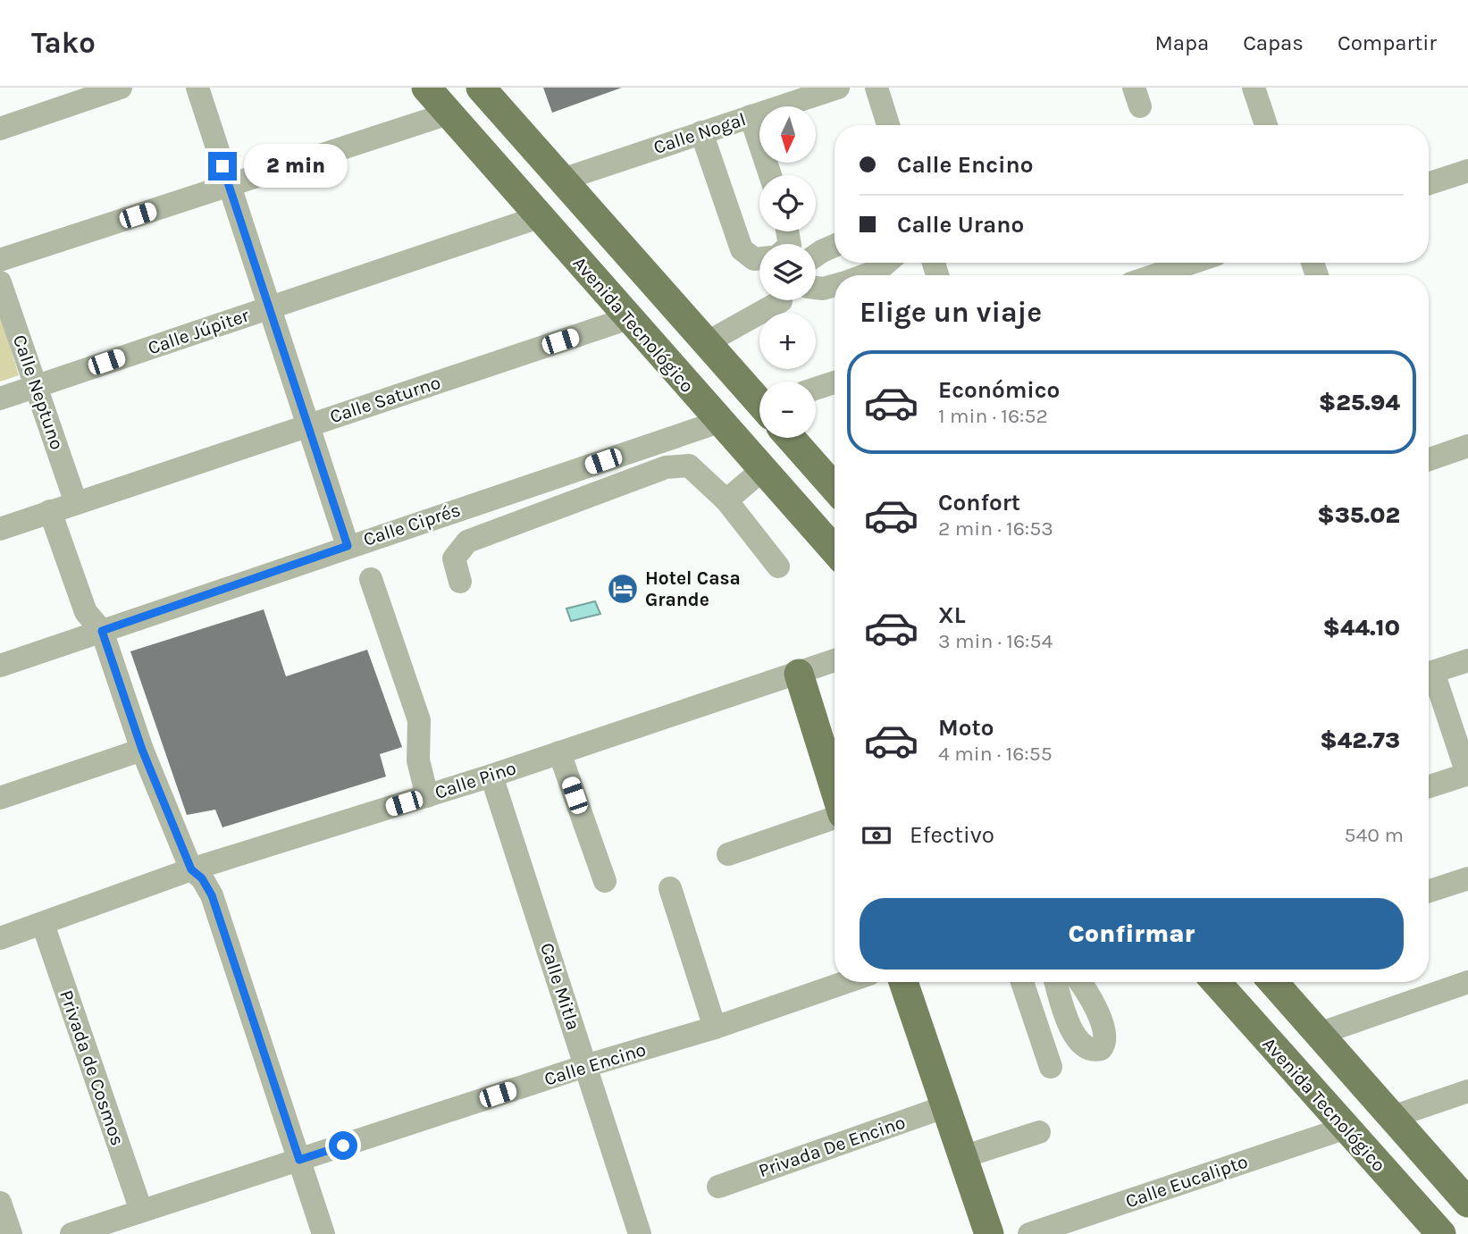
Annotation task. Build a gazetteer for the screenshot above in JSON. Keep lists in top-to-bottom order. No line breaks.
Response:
{"streets":{"main road":["Avenida Tecnológico"],"street":["Calle Nogal","Calle Júpiter","Calle Neptuno","Calle Saturno","Calle Ciprés","Calle Pino","Calle Mitla","Calle Encino","Privada de Cosmos","Privada De Encino","Calle Eucalipto"]},"crossings":[["Avenida Tecnológico","Calle Júpiter"],["Avenida Tecnológico","Calle Saturno"],["Avenida Tecnológico","Calle Ciprés"],["Avenida Tecnológico","Calle Eucalipto"],["Calle Júpiter","Calle Neptuno"],["Calle Neptuno","Calle Saturno"],["Calle Pino","Calle Mitla"],["Calle Pino","Privada de Cosmos"],["Calle Mitla","Calle Encino"],["Calle Encino","Privada de Cosmos"]],"places":{"hotel":["Hotel Casa Grande"]},"north":"bottom","page":{"header":"Tako","nav":["Mapa","Capas","Compartir"],"map_buttons":["+","−"],"banner":["Calle Encino","Calle Urano"],"bubble":"2 min","heading":"Elige un viaje","list":[{"name":"Económico","note":"1 min · 16:52","value":"$25.94"},{"name":"Confort","note":"2 min · 16:53","value":"$35.02"},{"name":"XL","note":"3 min · 16:54","value":"$44.10"},{"name":"Moto","note":"4 min · 16:55","value":"$42.73"}],"pay":["Efectivo","540 m"],"buttons":"Confirmar"}}
